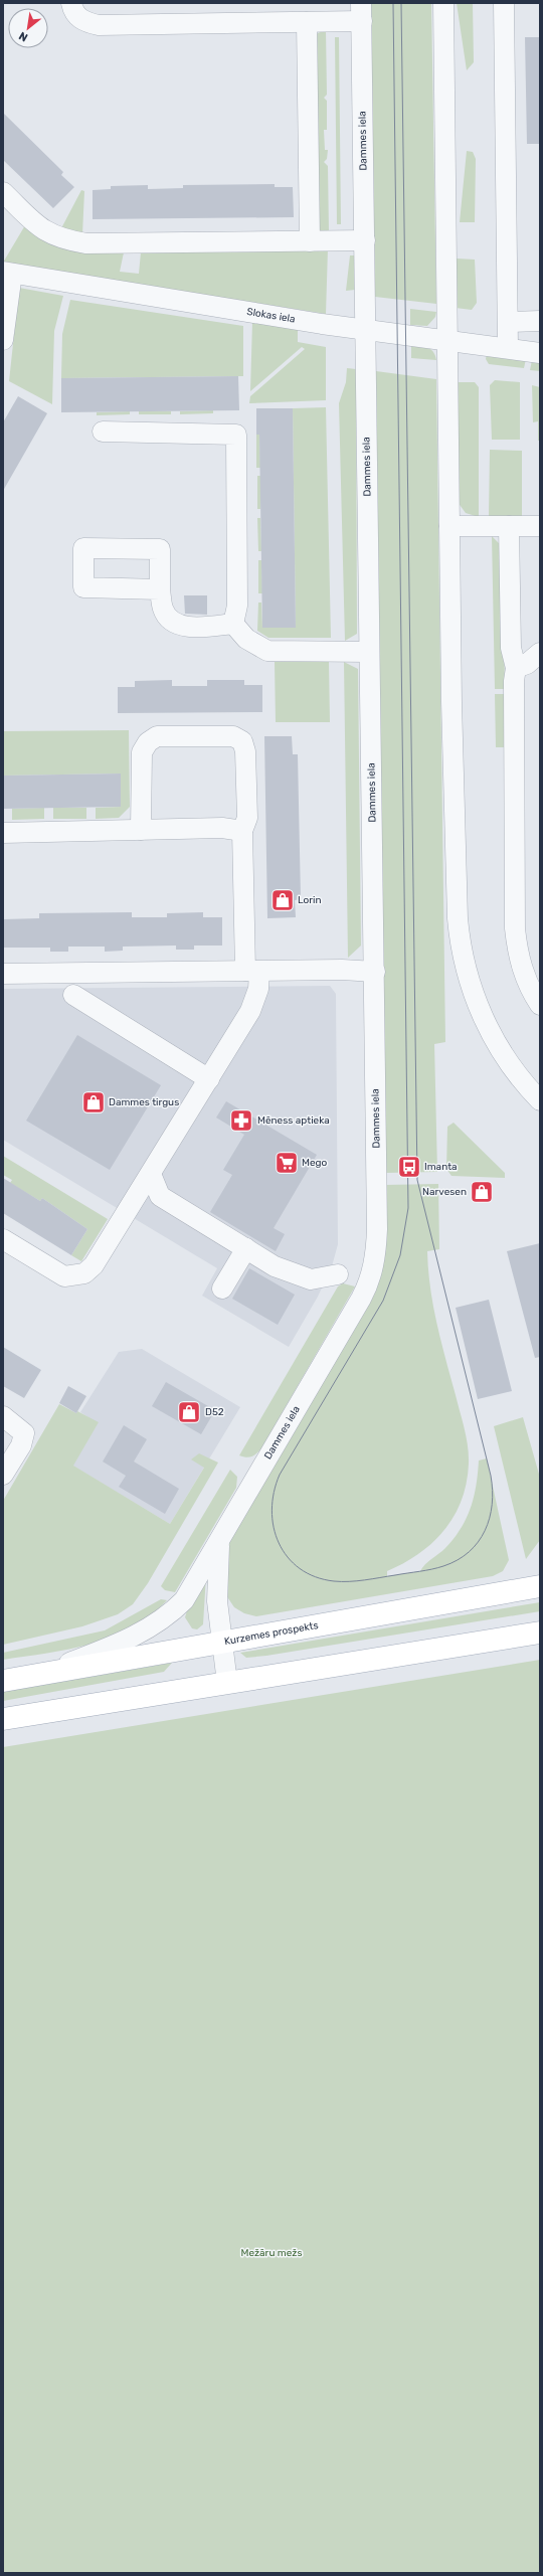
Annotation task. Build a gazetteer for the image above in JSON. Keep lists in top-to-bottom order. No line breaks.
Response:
{"streets":{"main road":["Kurzemes prospekts"],"street":["Dammes iela","Slokas iela"]},"crossings":[["Dammes iela","Slokas iela"],["Dammes iela","Kurzemes prospekts"]],"parks":["Mežāru mežs"],"places":{"shop":["Lorin","Dammes tirgus","Narvesen","D52"],"pharmacy":["Mēness aptieka"],"supermarket":["Mego"],"bus stop":["Imanta"]},"north":"bottom left"}
